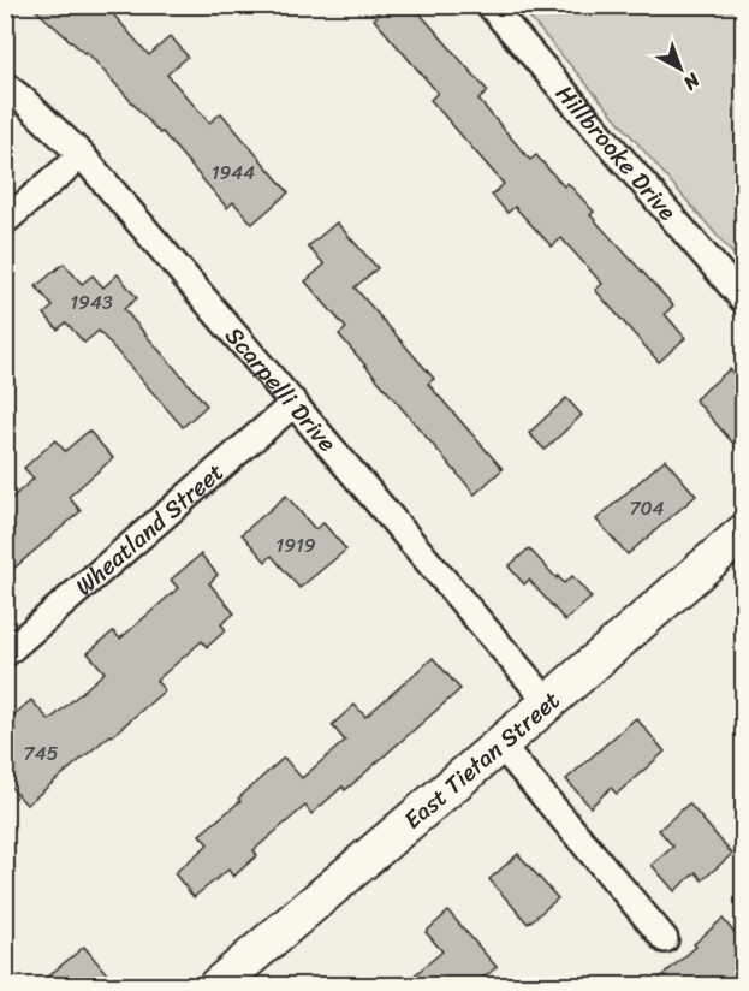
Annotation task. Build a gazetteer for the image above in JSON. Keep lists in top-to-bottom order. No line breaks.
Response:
{"streets":{"main road":["East Tietan Street"],"street":["Hillbrooke Drive","Scarpelli Drive","Wheatland Street"]},"crossings":[["Scarpelli Drive","Wheatland Street"],["Scarpelli Drive","East Tietan Street"]],"house_numbers":["1944","1943","704","1919","745"],"north":"bottom right"}
